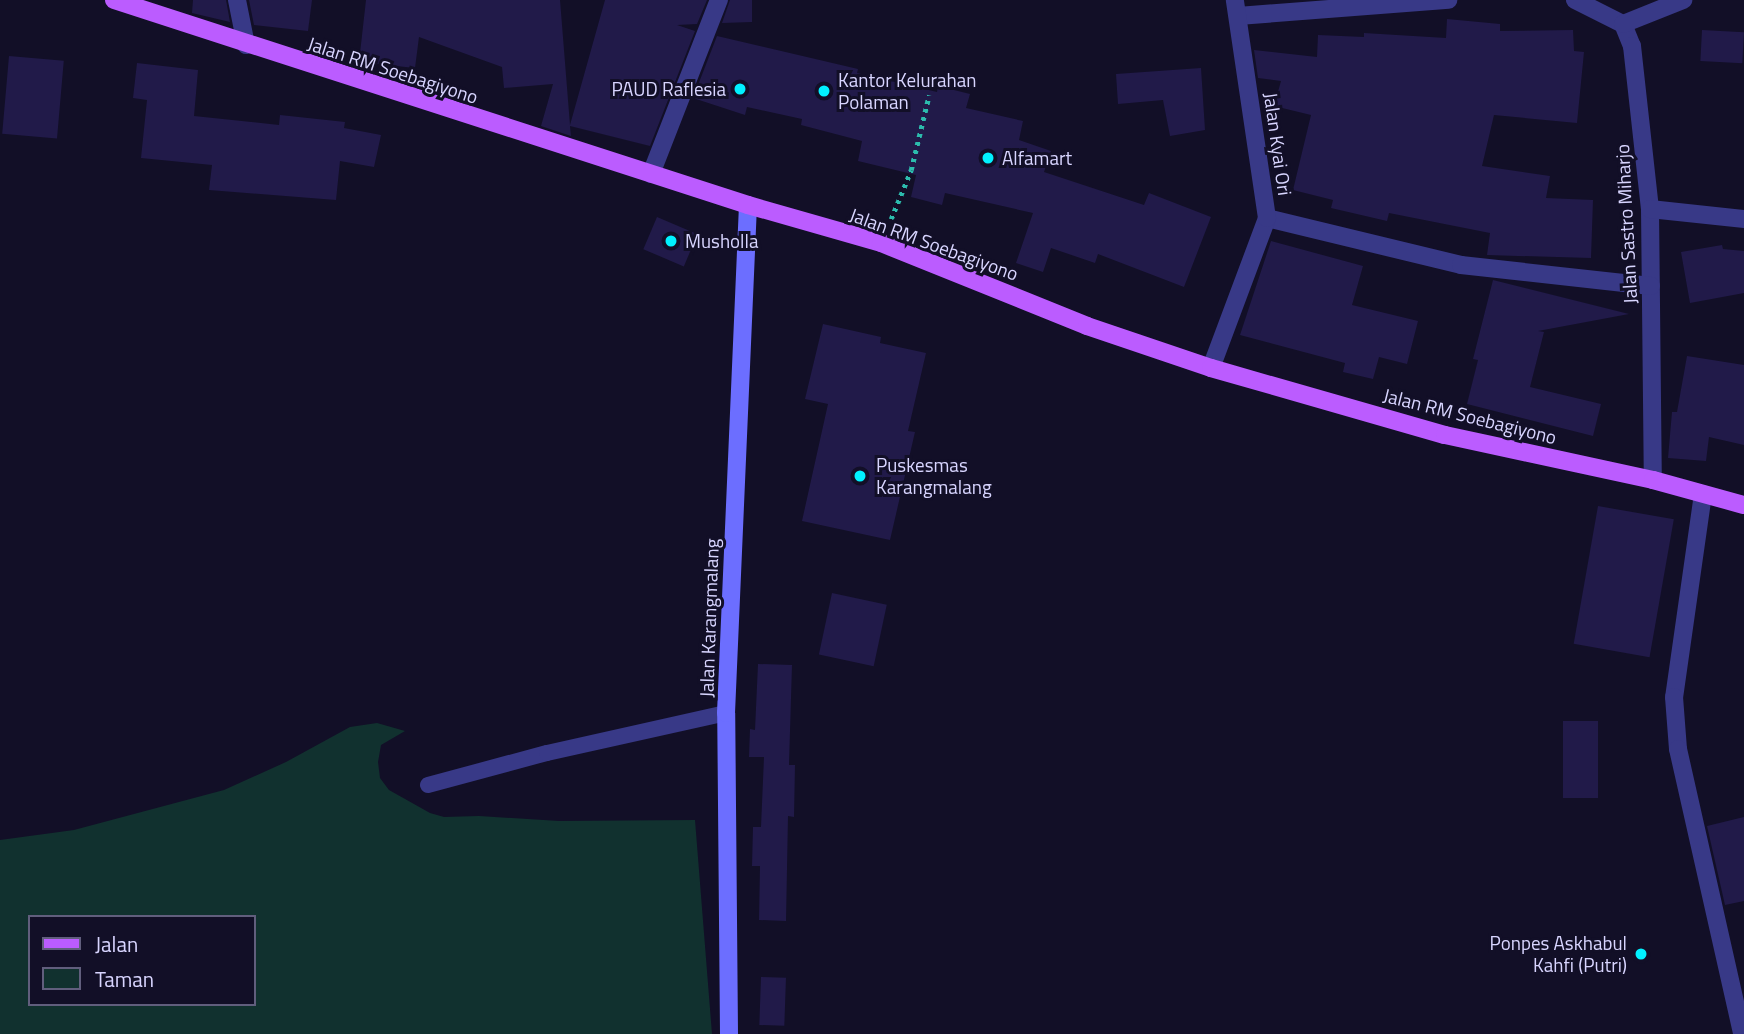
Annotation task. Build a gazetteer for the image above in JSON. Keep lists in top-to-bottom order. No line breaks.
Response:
{"streets":{"main road":["Jalan RM Soebagiyono"],"street":["Jalan Kyai Ori","Jalan Sastro Miharjo","Jalan Karangmalang"]},"crossings":[["Jalan RM Soebagiyono","Jalan Kyai Ori"],["Jalan RM Soebagiyono","Jalan Sastro Miharjo"],["Jalan RM Soebagiyono","Jalan Karangmalang"]],"places":["PAUD Raflesia","Kantor Kelurahan Polaman","Alfamart","Musholla","Puskesmas Karangmalang","Ponpes Askhabul Kahfi (Putri)"],"legend":["Jalan","Taman"]}
